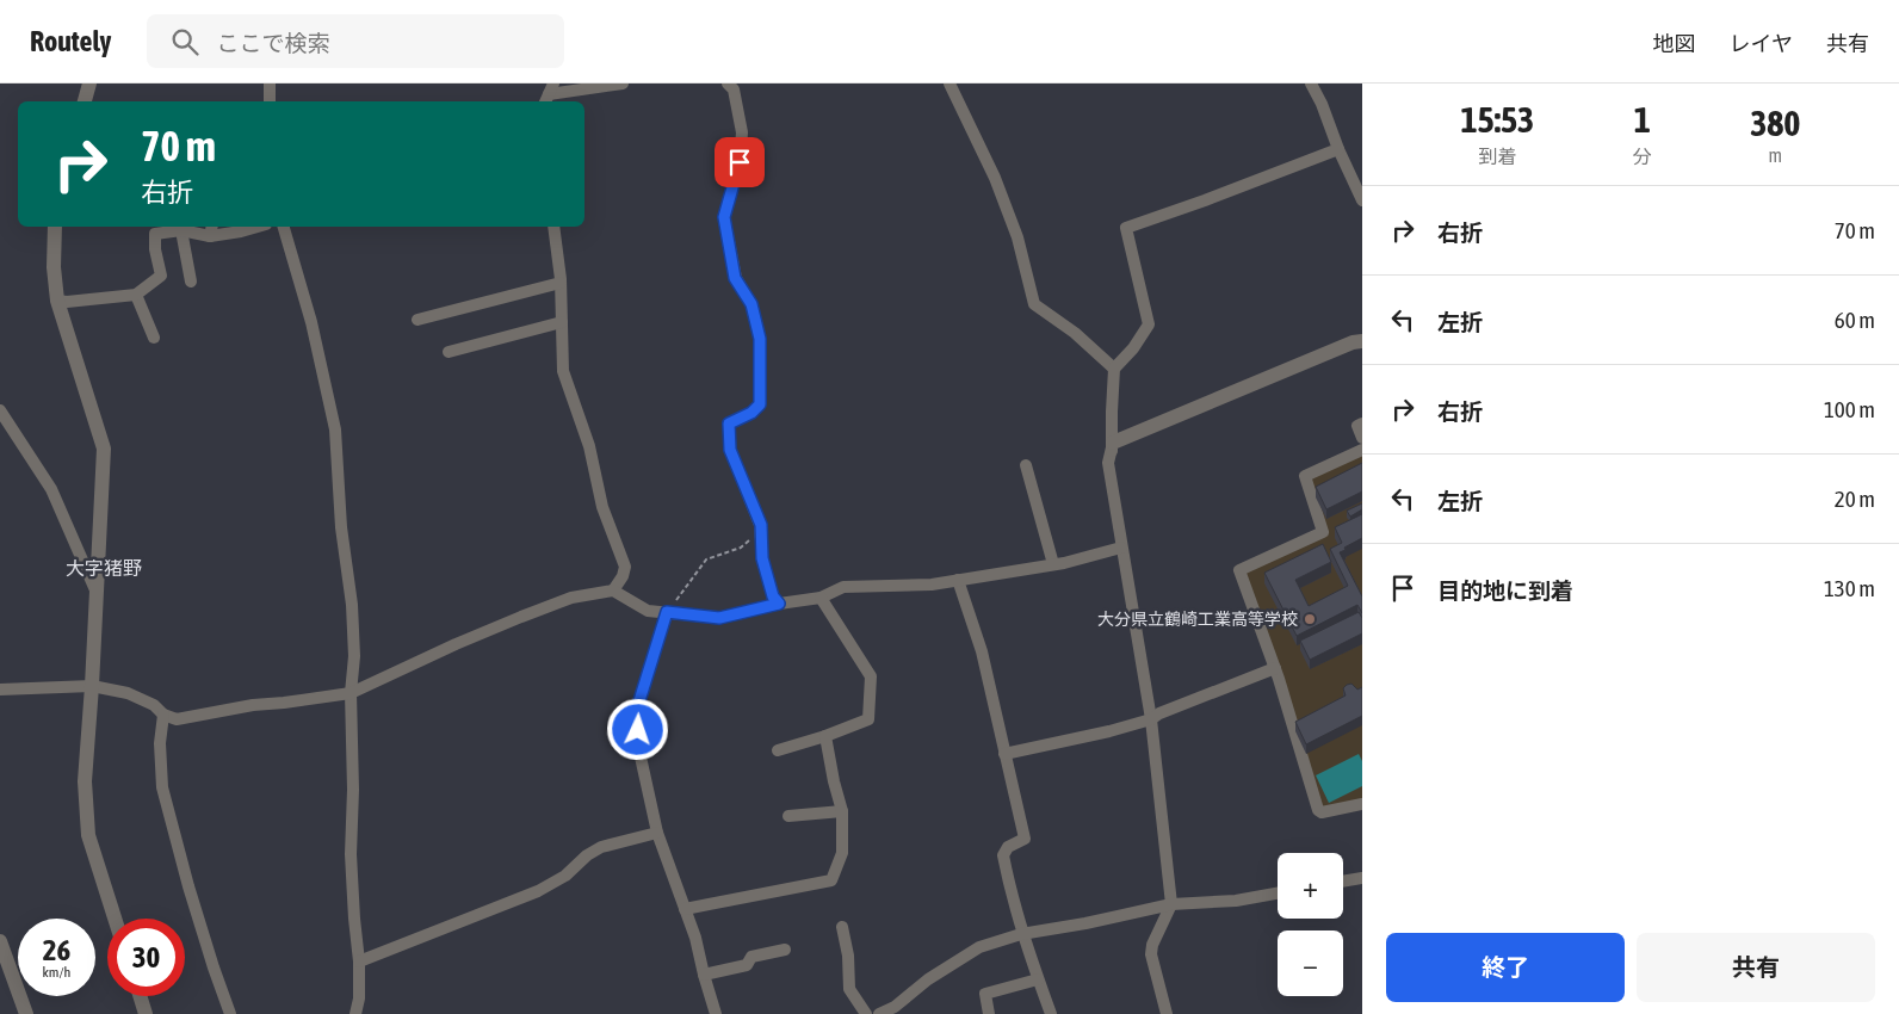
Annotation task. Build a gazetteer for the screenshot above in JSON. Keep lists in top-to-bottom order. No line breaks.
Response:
{"districts":["大字猪野"],"places":["大分県立鶴崎工業高等学校"],"page":{"header":"Routely","search":"ここで検索","nav":["地図","レイヤ","共有"],"eta":["15:53","到着","1","分","380","m"],"turn":["70 m","右折"],"list":[{"name":"右折","value":"70 m"},{"name":"左折","value":"60 m"},{"name":"右折","value":"100 m"},{"name":"左折","value":"20 m"},{"name":"目的地に到着","value":"130 m"}],"map_buttons":["+","−"],"speed":"26 km/h","limit":"30","buttons":["終了","共有"]}}
